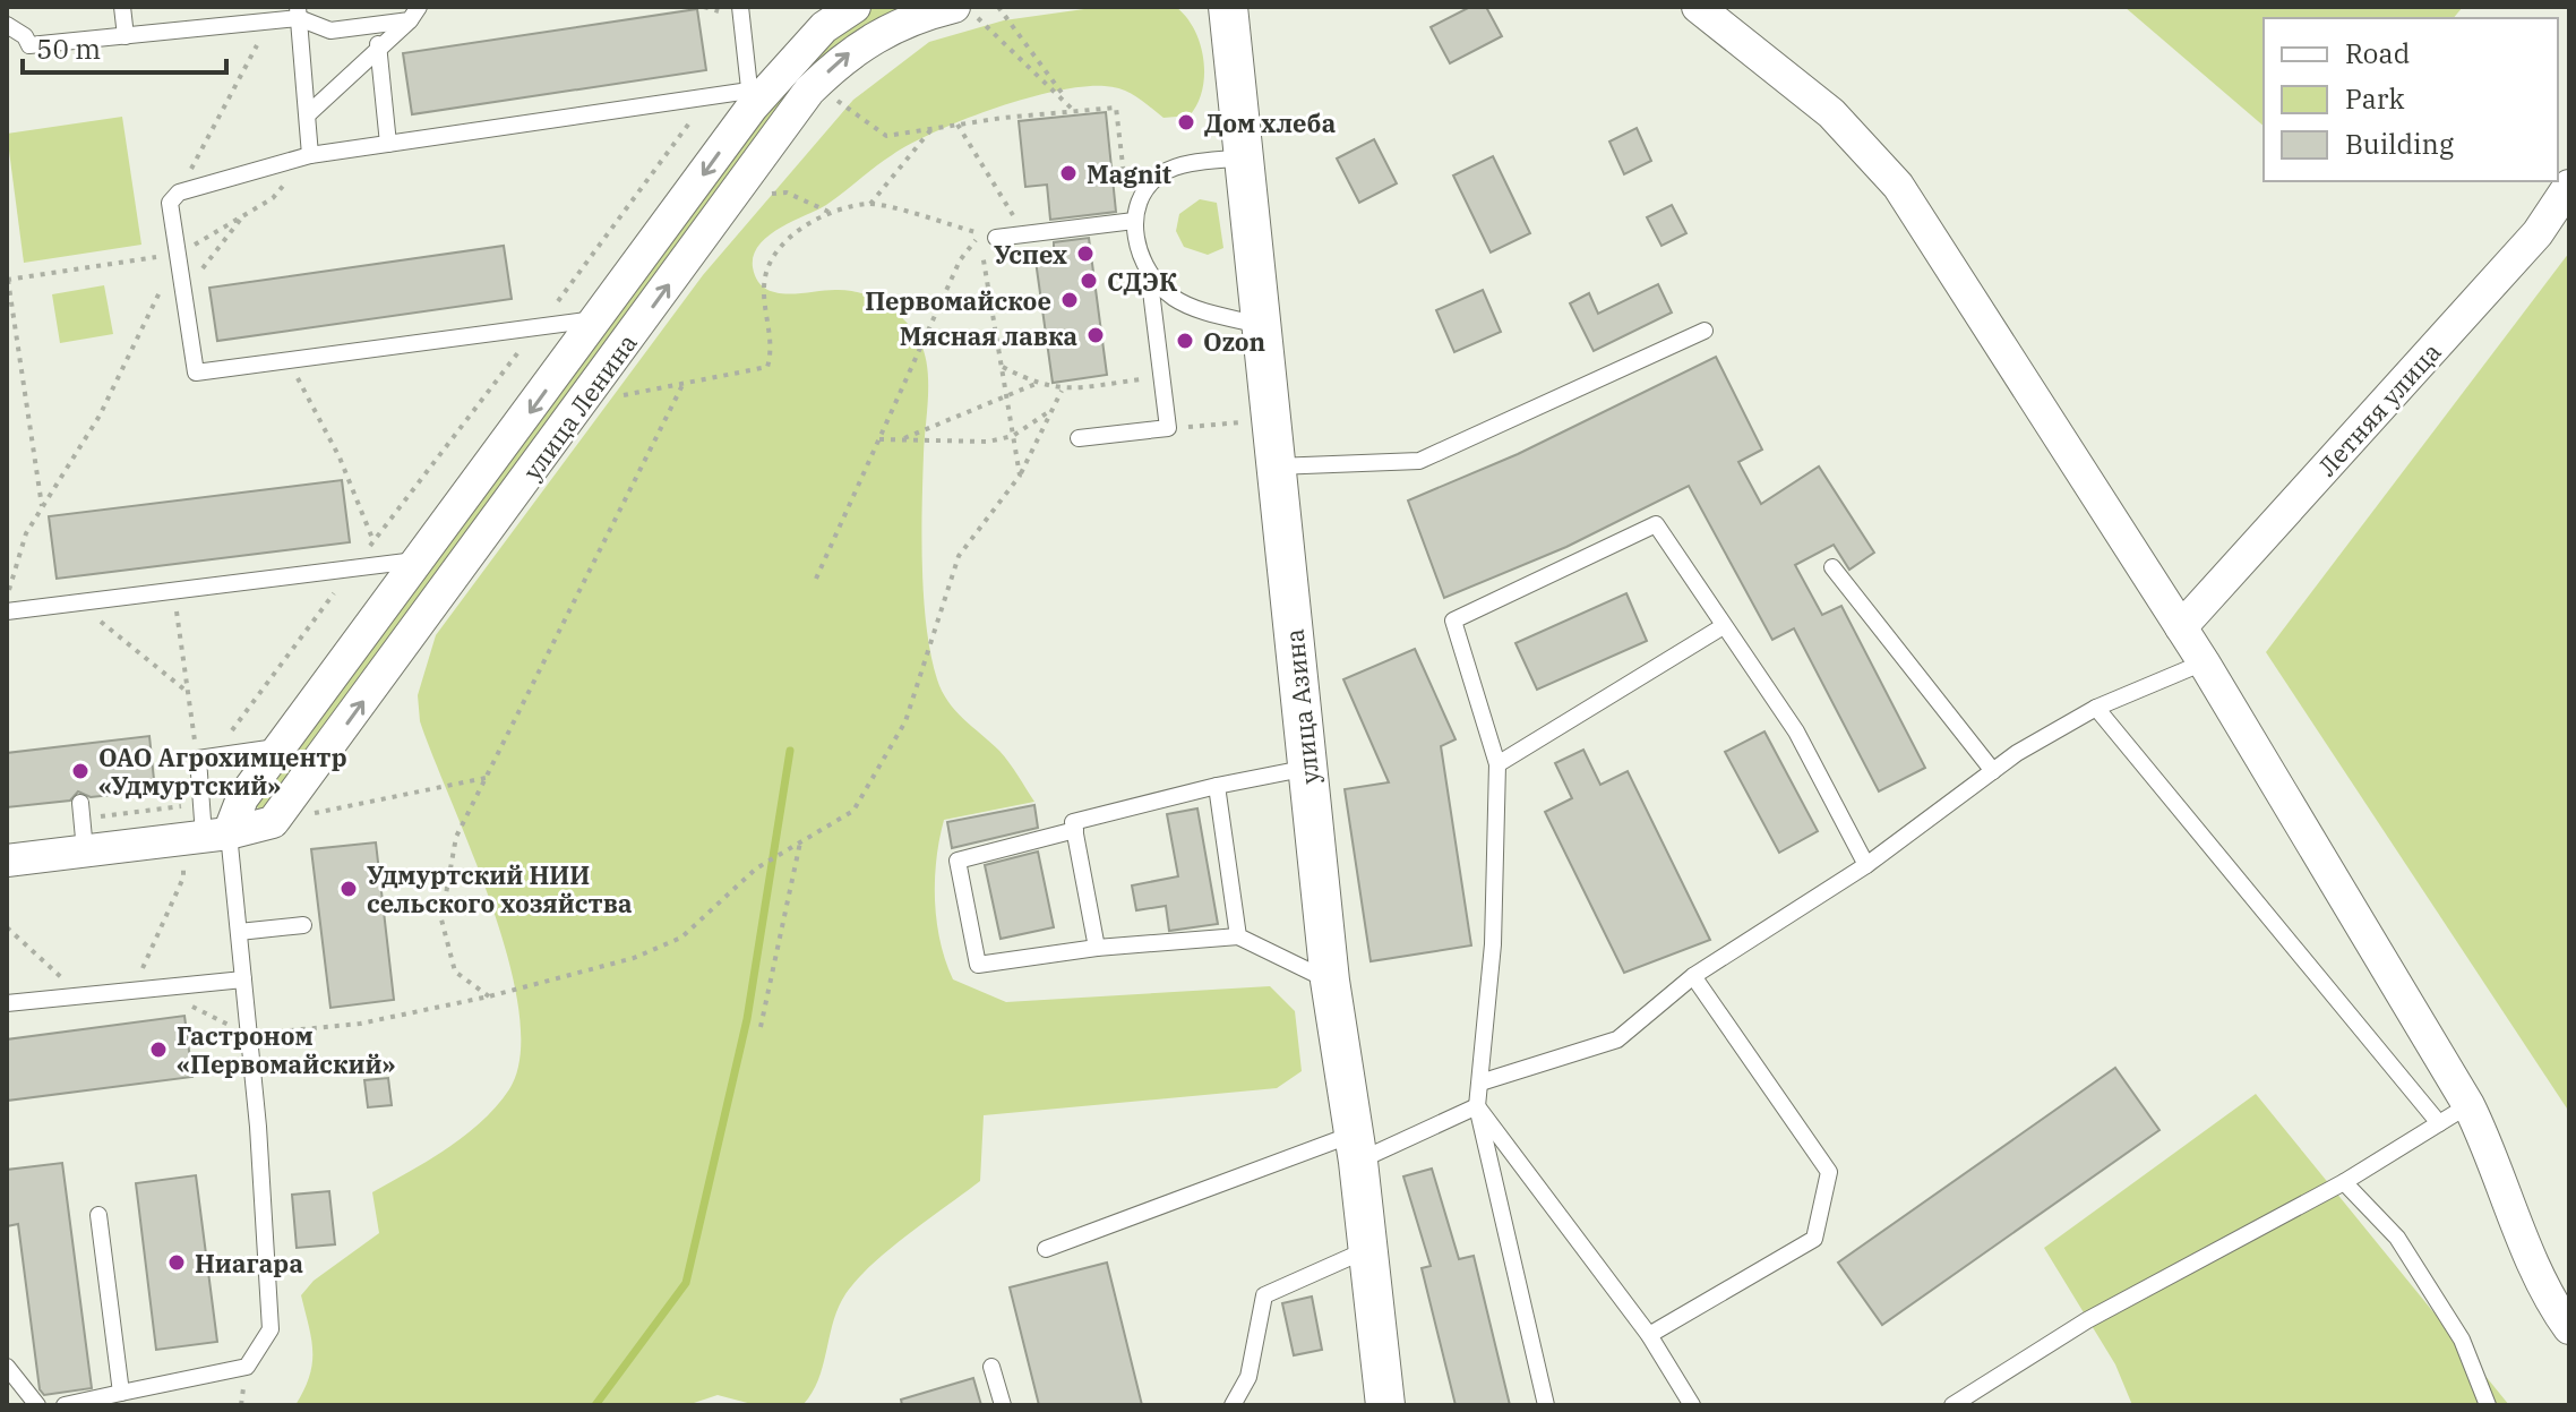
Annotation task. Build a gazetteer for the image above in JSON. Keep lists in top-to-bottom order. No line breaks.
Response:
{"streets":{"street":["улица Ленина","Летняя улица","улица Азина"]},"places":["Дом хлеба","Magnit","Успех","СДЭК","Первомайское","Мясная лавка","Ozon","ОАО Агрохимцентр «Удмуртский»","Удмуртский НИИ сельского хозяйства","Гастроном «Первомайский»","Ниагара"],"legend":["Road","Park","Building"],"scale_bar":"50 m"}
